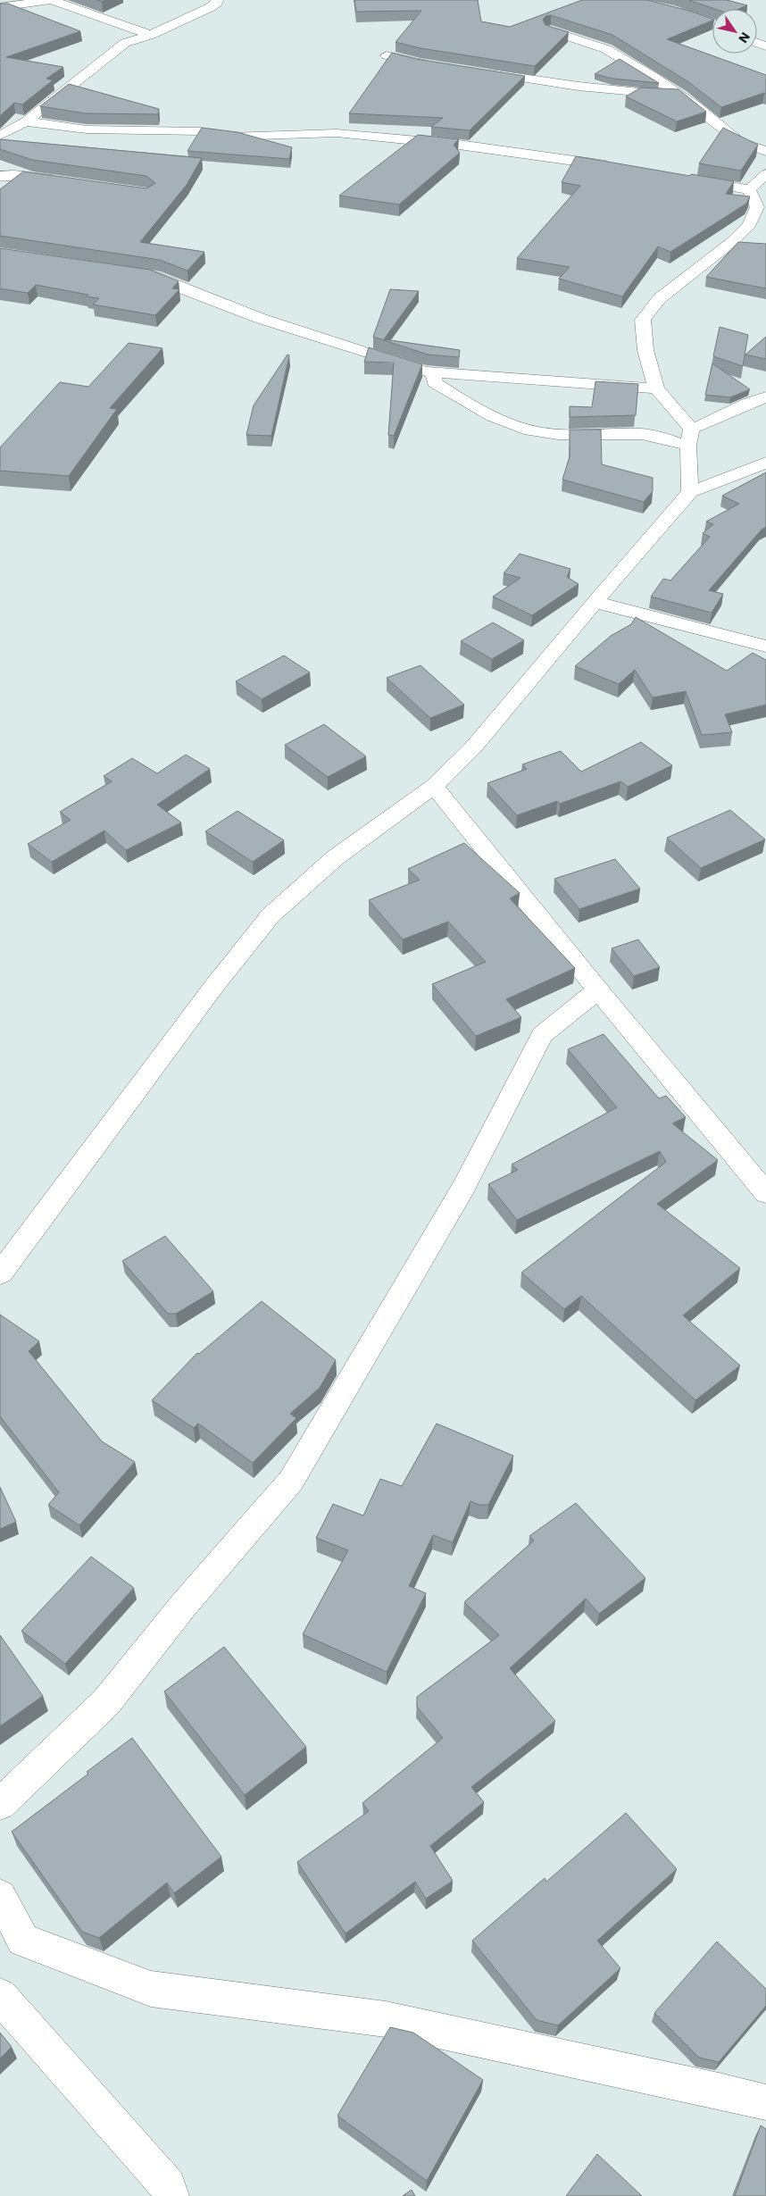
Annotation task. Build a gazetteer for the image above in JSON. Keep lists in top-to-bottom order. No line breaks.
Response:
{"north":"bottom right"}
